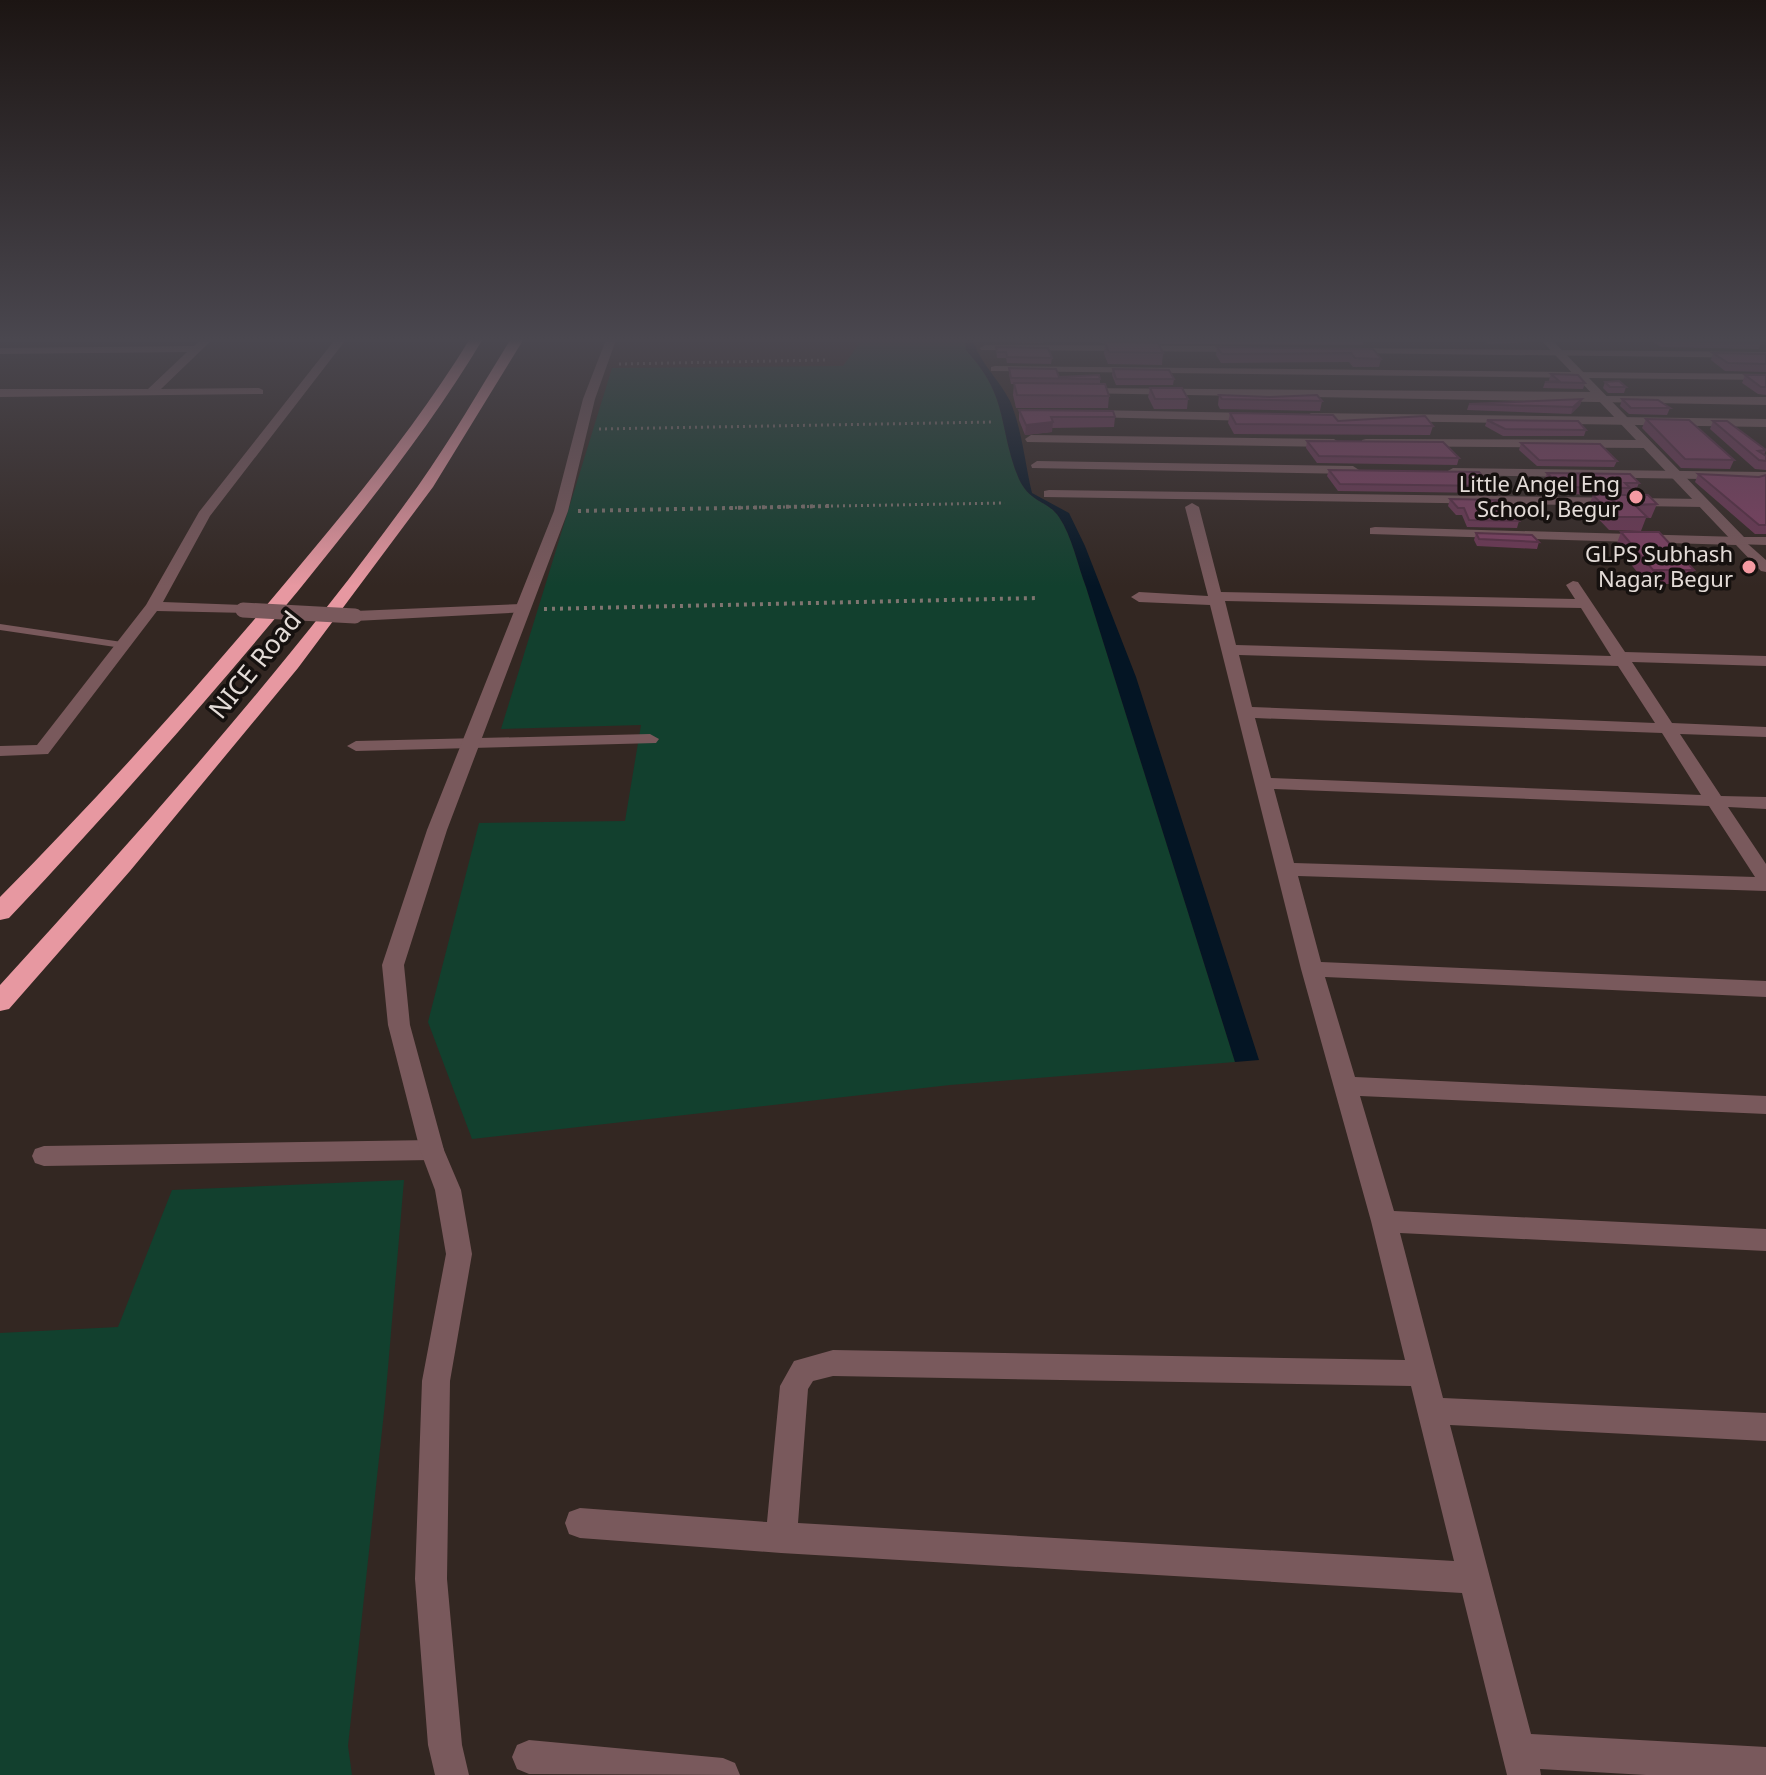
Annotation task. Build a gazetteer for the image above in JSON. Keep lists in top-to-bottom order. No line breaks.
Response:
{"streets":{"highway":["NICE Road"]},"places":["Little Angel Eng School, Begur","GLPS Subhash Nagar, Begur"]}
